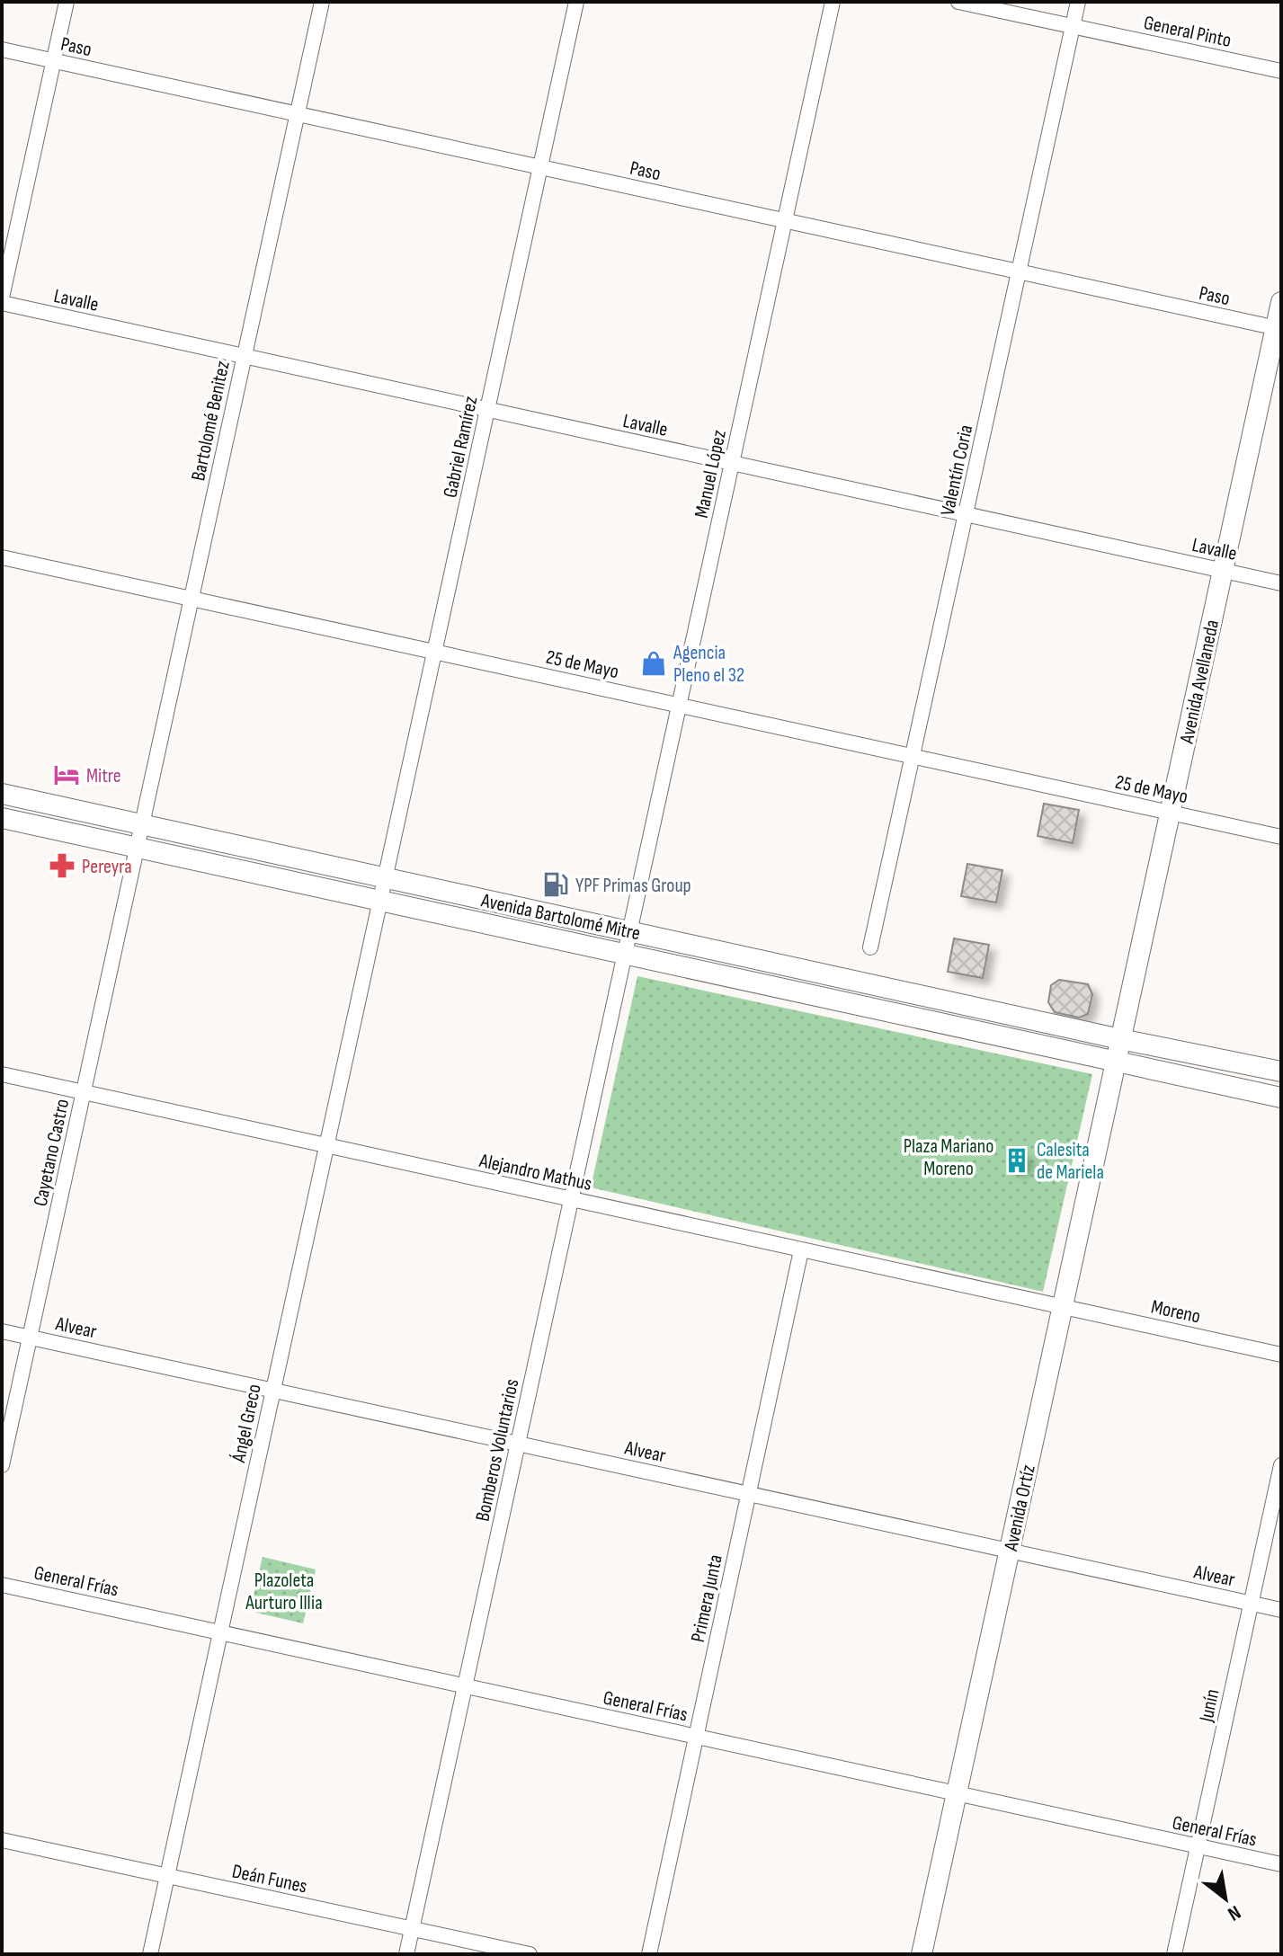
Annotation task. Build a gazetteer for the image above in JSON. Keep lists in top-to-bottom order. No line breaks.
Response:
{"streets":{"main road":["Avenida Avellaneda","Avenida Bartolomé Mitre","Avenida Ortíz"],"street":["General Pinto","Paso","Lavalle","Bartolomé Benitez","Gabriel Ramírez","Valentín Coria","Manuel López","25 de Mayo","Cayetano Castro","Alejandro Mathus","Moreno","Alvear","Ángel Greco","Bomberos Voluntarios","General Frías","Primera Junta","Junín","Deán Funes"]},"crossings":[["General Pinto","Valentín Coria"],["Paso","Bartolomé Benitez"],["Paso","Gabriel Ramírez"],["Paso","Valentín Coria"],["Paso","Manuel López"],["Paso","Avenida Avellaneda"],["Lavalle","Bartolomé Benitez"],["Lavalle","Gabriel Ramírez"],["Lavalle","Valentín Coria"],["Lavalle","Manuel López"],["Lavalle","Avenida Avellaneda"],["Bartolomé Benitez","25 de Mayo"],["Bartolomé Benitez","Avenida Bartolomé Mitre"],["Bartolomé Benitez","Cayetano Castro"],["Gabriel Ramírez","25 de Mayo"],["Gabriel Ramírez","Avenida Bartolomé Mitre"],["Gabriel Ramírez","Ángel Greco"],["Valentín Coria","25 de Mayo"],["Manuel López","25 de Mayo"],["Manuel López","Avenida Bartolomé Mitre"],["Manuel López","Bomberos Voluntarios"],["25 de Mayo","Avenida Avellaneda"],["Avenida Avellaneda","Avenida Bartolomé Mitre"],["Avenida Avellaneda","Avenida Ortíz"],["Avenida Bartolomé Mitre","Cayetano Castro"],["Avenida Bartolomé Mitre","Ángel Greco"],["Avenida Bartolomé Mitre","Bomberos Voluntarios"],["Avenida Bartolomé Mitre","Avenida Ortíz"],["Cayetano Castro","Alejandro Mathus"],["Cayetano Castro","Alvear"],["Alejandro Mathus","Moreno"],["Alejandro Mathus","Ángel Greco"],["Alejandro Mathus","Bomberos Voluntarios"],["Alejandro Mathus","Avenida Ortíz"],["Alejandro Mathus","Primera Junta"],["Moreno","Avenida Ortíz"],["Alvear","Ángel Greco"],["Alvear","Bomberos Voluntarios"],["Alvear","Avenida Ortíz"],["Alvear","Primera Junta"],["Alvear","Junín"],["Ángel Greco","General Frías"],["Ángel Greco","Deán Funes"],["Bomberos Voluntarios","General Frías"],["Bomberos Voluntarios","Deán Funes"],["Avenida Ortíz","General Frías"],["General Frías","Primera Junta"],["General Frías","Junín"]],"parks":["Plaza Mariano Moreno","Plazoleta Aurturo Illia"],"places":{"shop":["Agencia Pleno el 32"],"hotel":["Mitre"],"pharmacy":["Pereyra"],"fuel station":["YPF Primas Group"],"building":["Calesita de Mariela"]},"north":"bottom right"}
